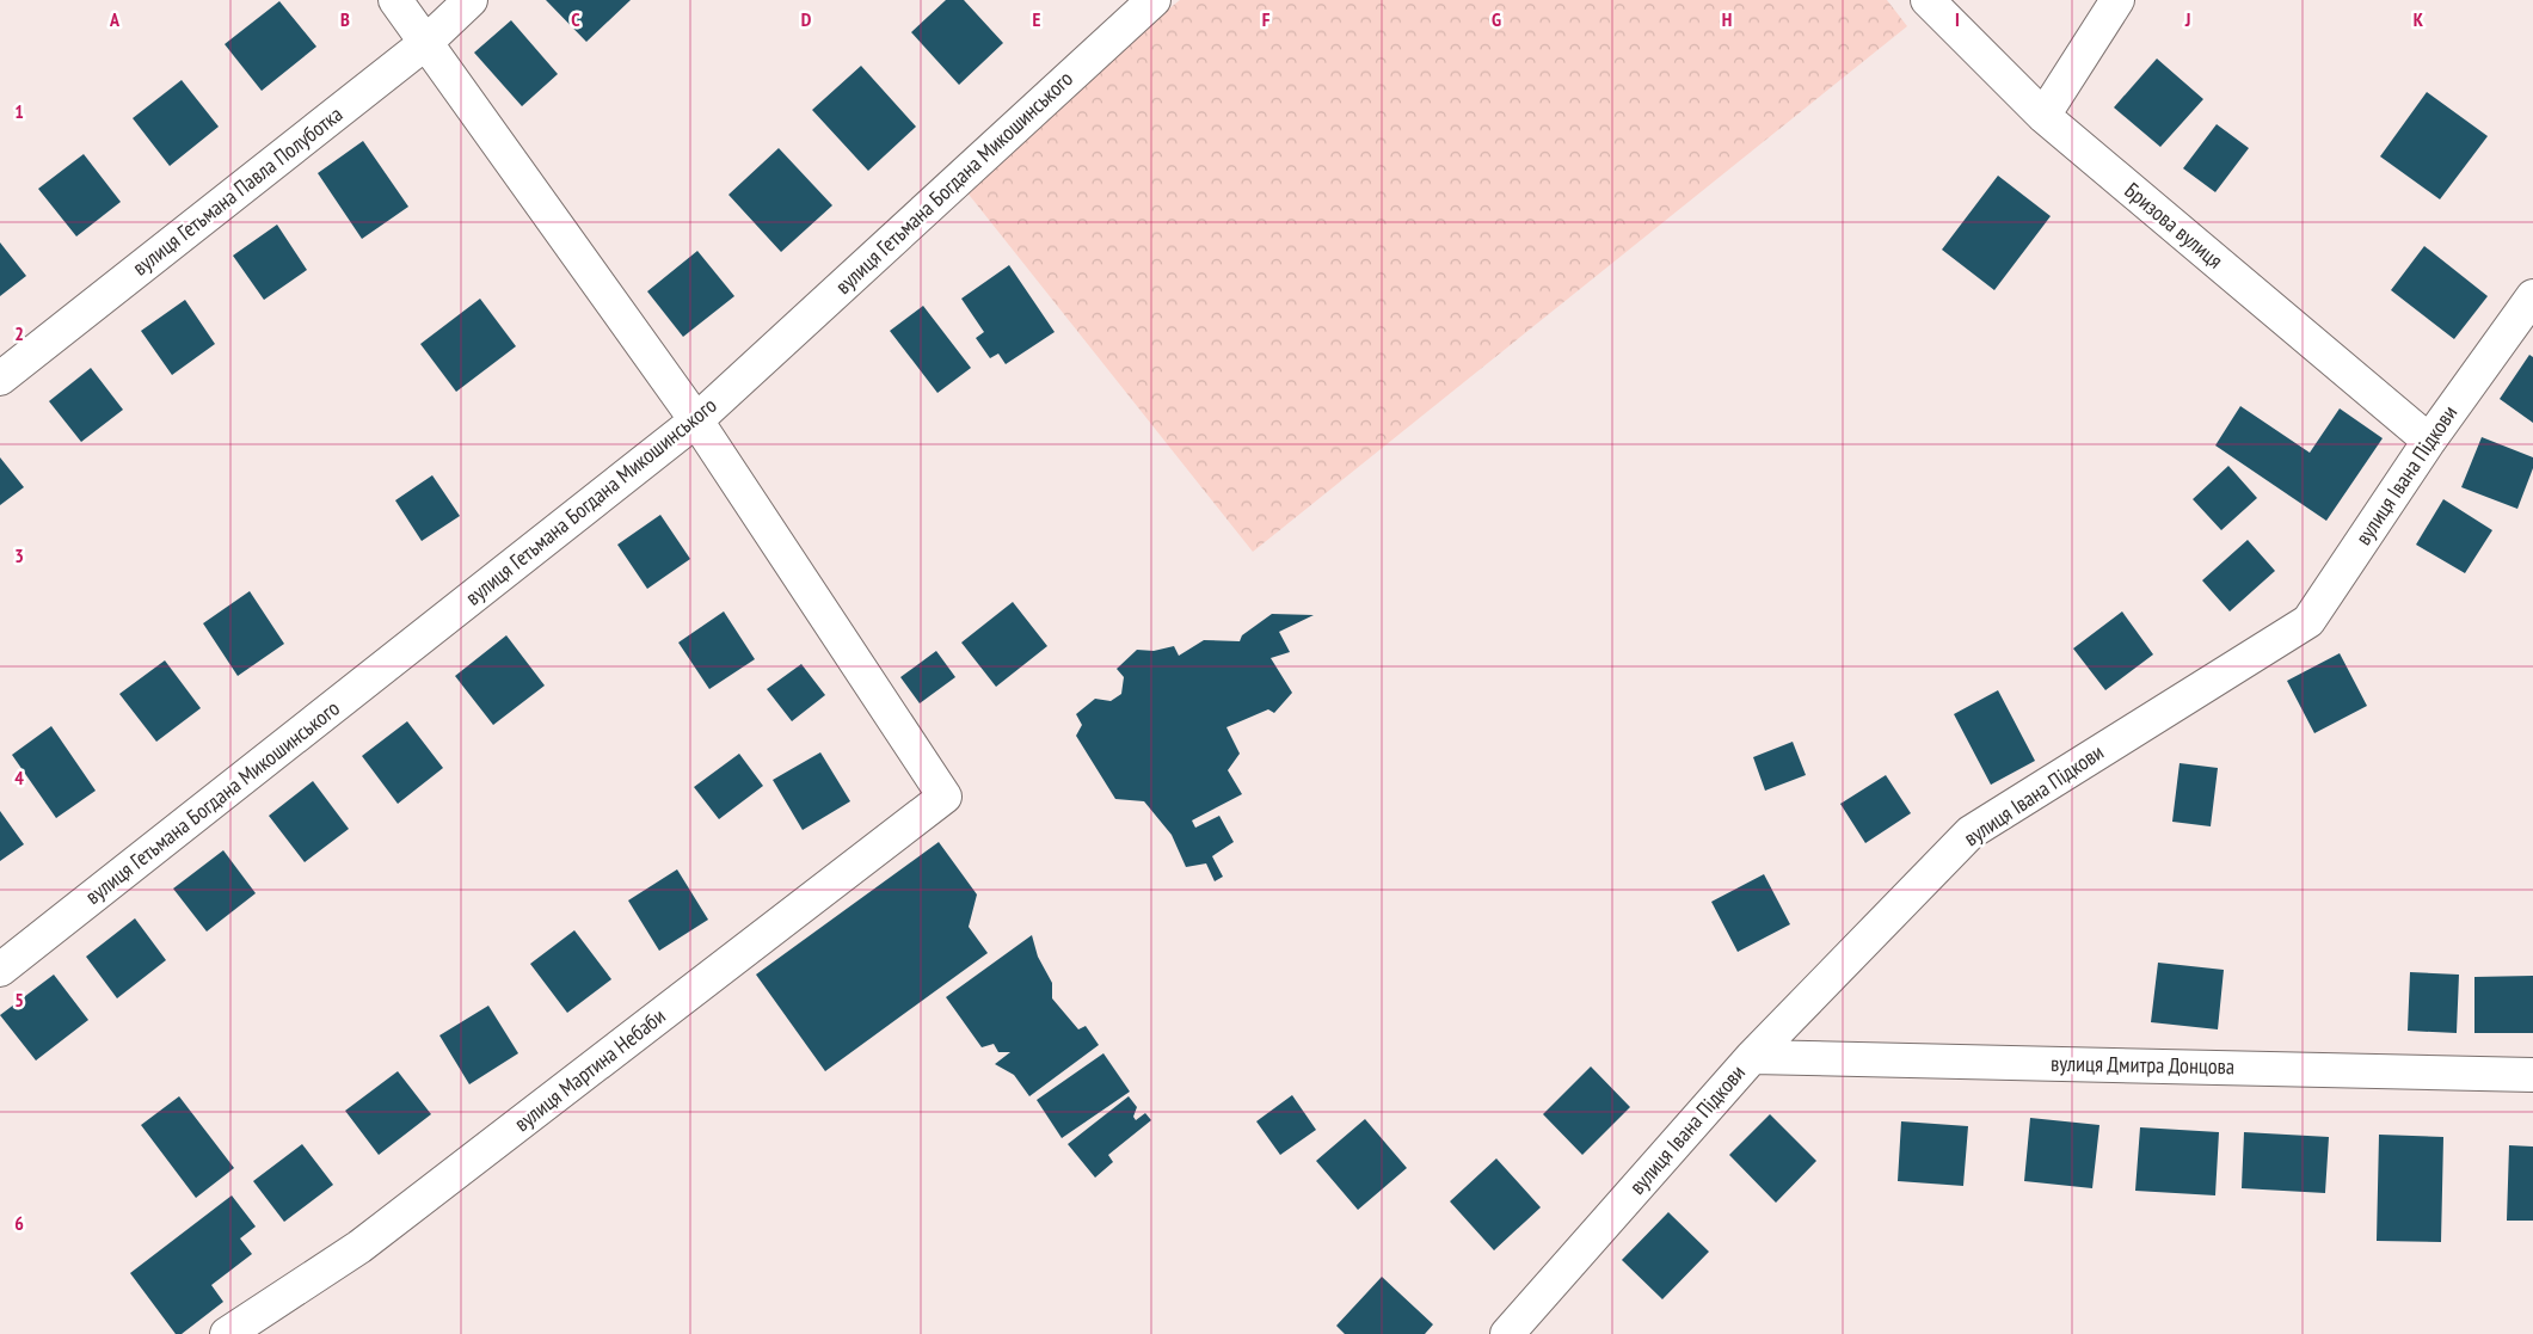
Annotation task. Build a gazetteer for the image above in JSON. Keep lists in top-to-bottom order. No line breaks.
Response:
{"streets":{"street":["вулиця Гетьмана Богдана Микошинського","вулиця Гетьмана Павла Полуботка","Бризова вулиця","вулиця Івана Підкови","вулиця Дмитра Донцова","вулиця Мартина Небаби"]},"crossings":[["вулиця Гетьмана Богдана Микошинського","вулиця Мартина Небаби"],["Бризова вулиця","вулиця Івана Підкови"],["вулиця Івана Підкови","вулиця Дмитра Донцова"]],"grid":{"columns":["A","B","C","D","E","F","G","H","I","J","K"],"rows":["1","2","3","4","5","6"]}}
